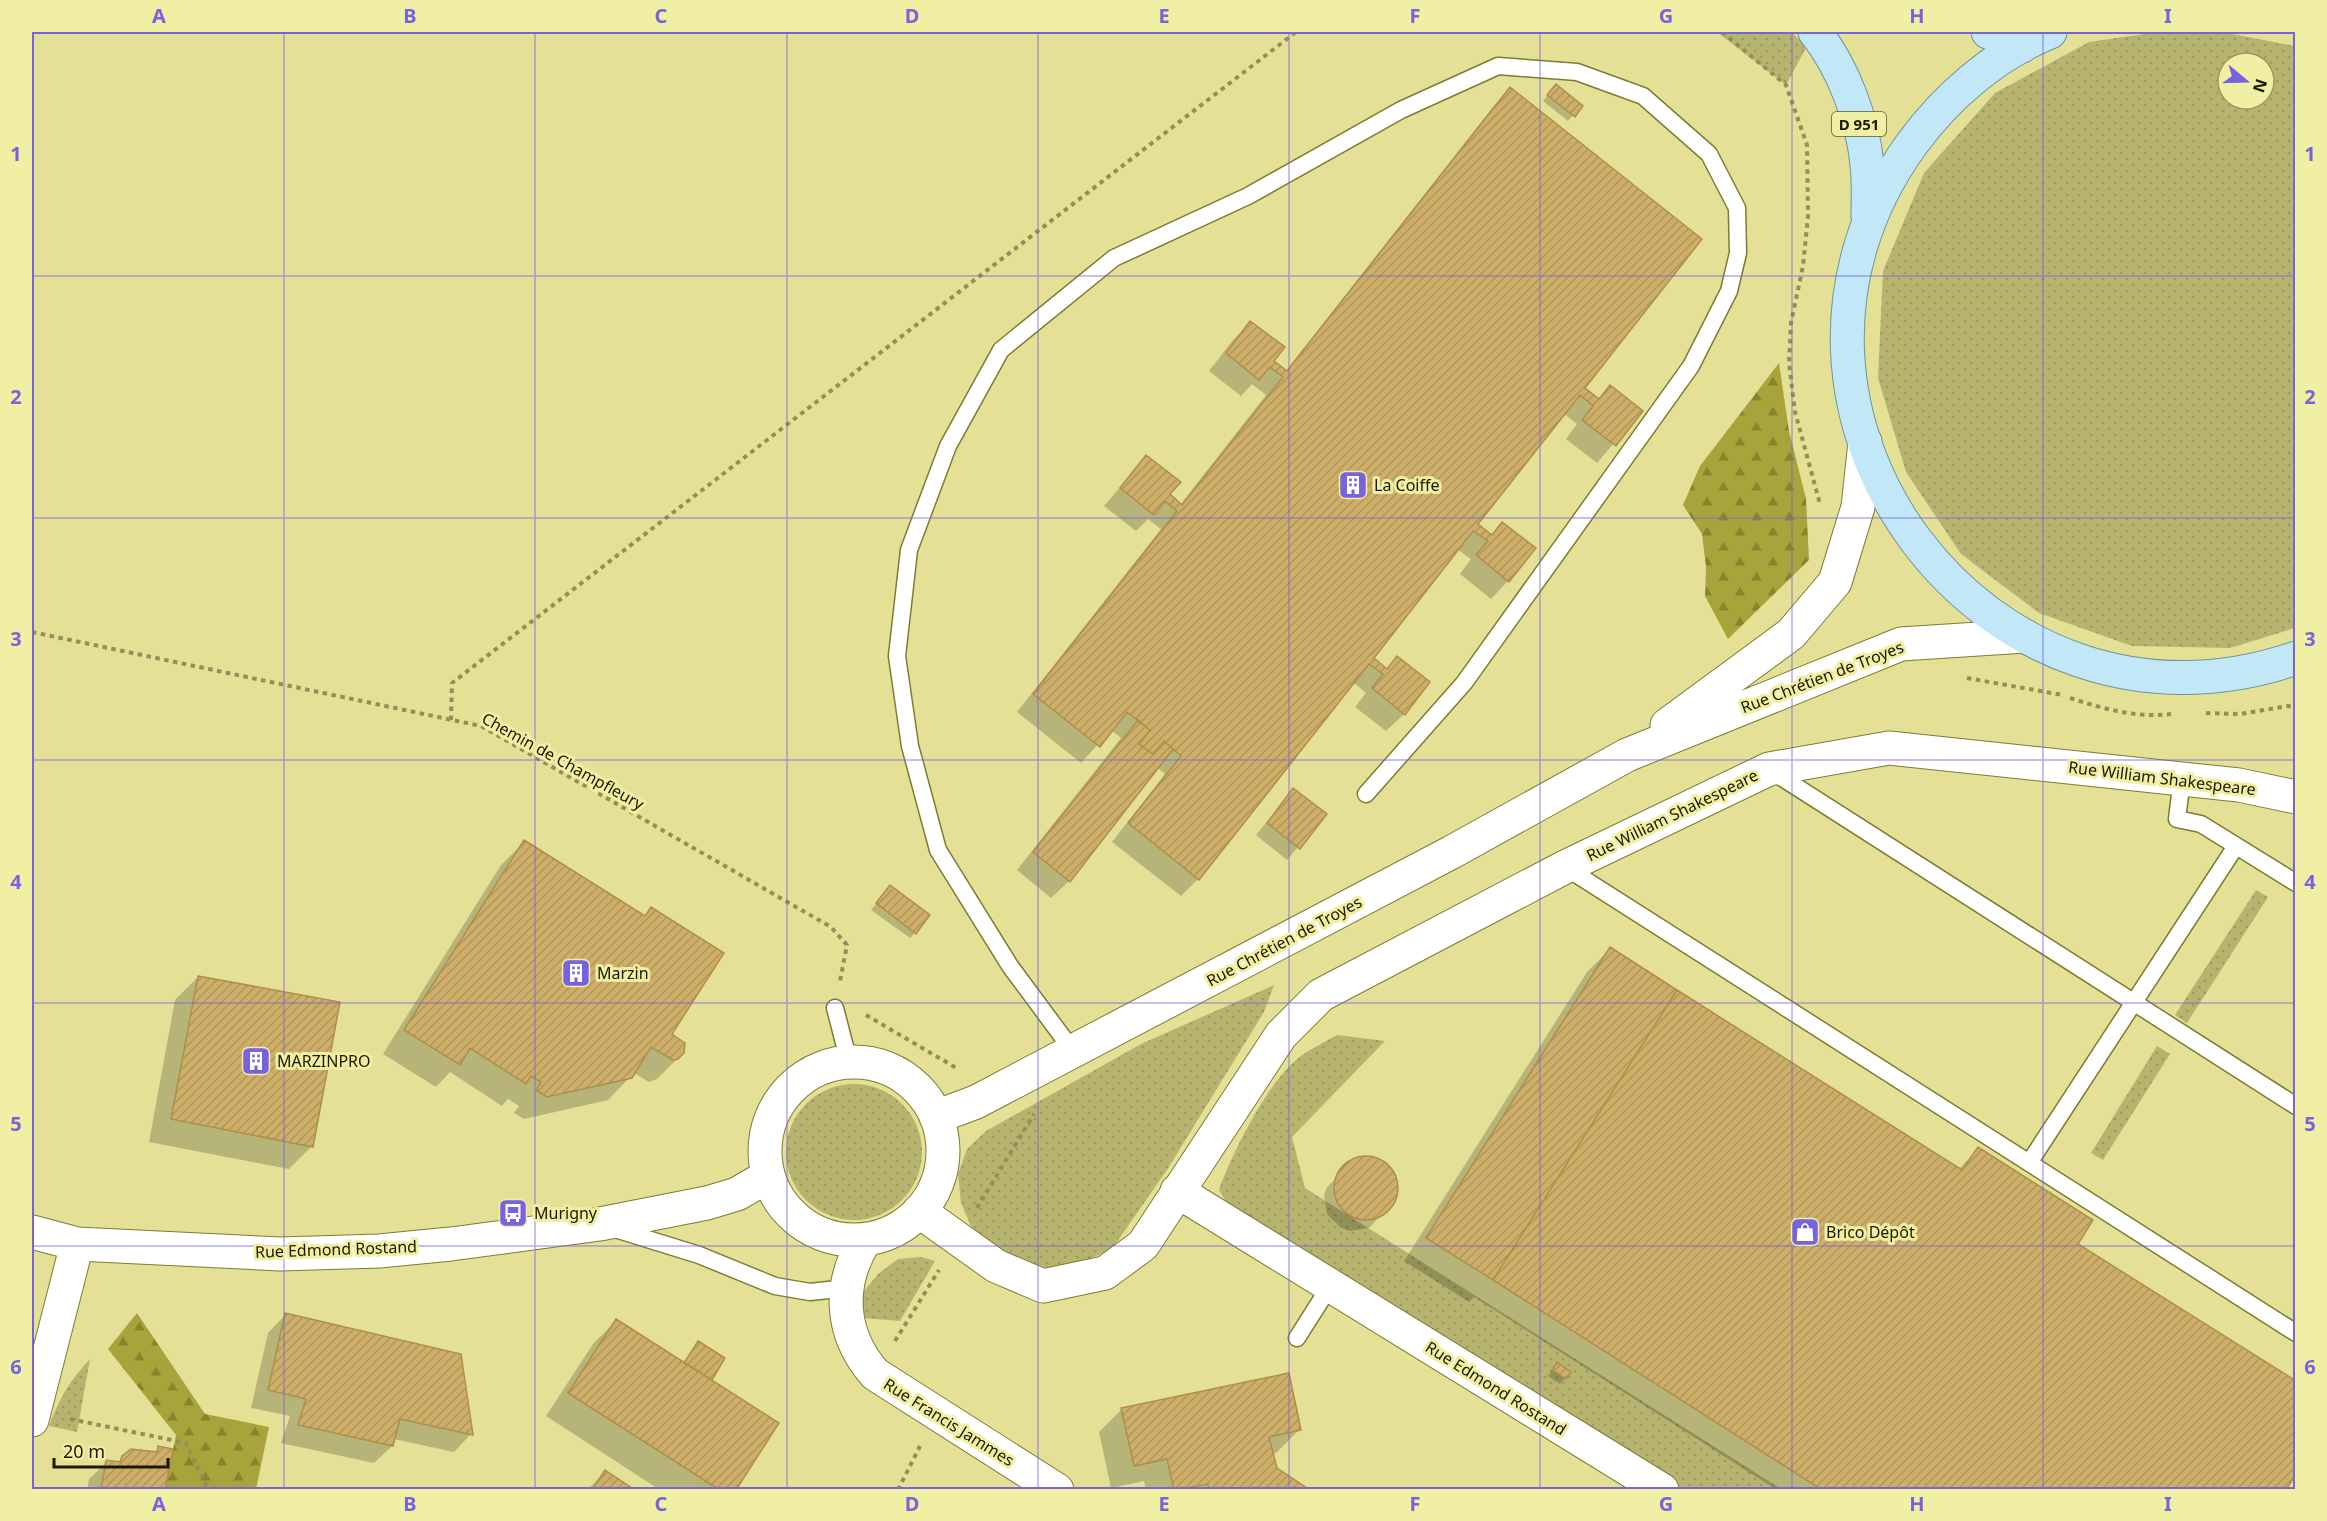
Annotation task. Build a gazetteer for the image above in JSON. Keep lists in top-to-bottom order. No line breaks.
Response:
{"streets":{"main road":["D 951"],"street":["Rue Chrétien de Troyes","Rue William Shakespeare","Rue Edmond Rostand","Rue Francis Jammes"],"path":["Chemin de Champfleury"]},"crossings":[["Rue Chrétien de Troyes","Rue Edmond Rostand"],["Rue Chrétien de Troyes","Rue Francis Jammes"],["Rue William Shakespeare","Rue Edmond Rostand"],["Rue Edmond Rostand","Rue Francis Jammes"]],"places":{"building":["La Coiffe","Marzin","MARZINPRO"],"bus stop":["Murigny"],"shop":["Brico Dépôt"]},"scale_bar":"20 m","north":"right","grid":{"columns":["A","B","C","D","E","F","G","H","I"],"rows":["1","2","3","4","5","6"]}}
